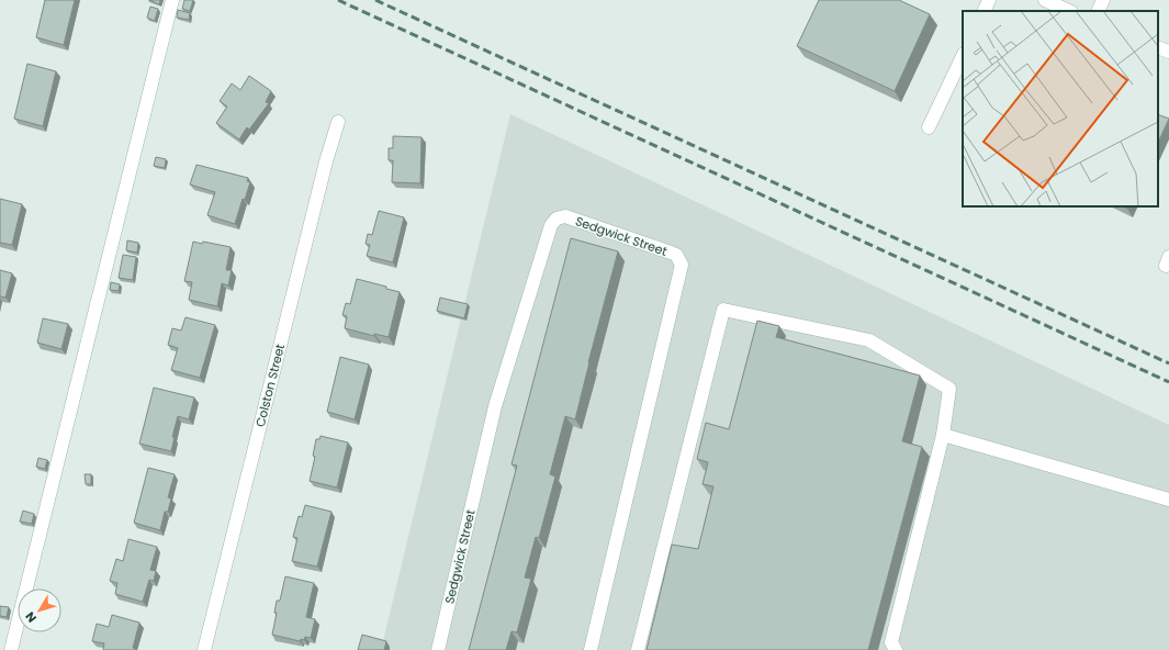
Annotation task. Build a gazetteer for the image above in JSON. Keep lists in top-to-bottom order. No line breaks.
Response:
{"streets":{"street":["Sedgwick Street","Colston Street"]},"north":"bottom left"}
